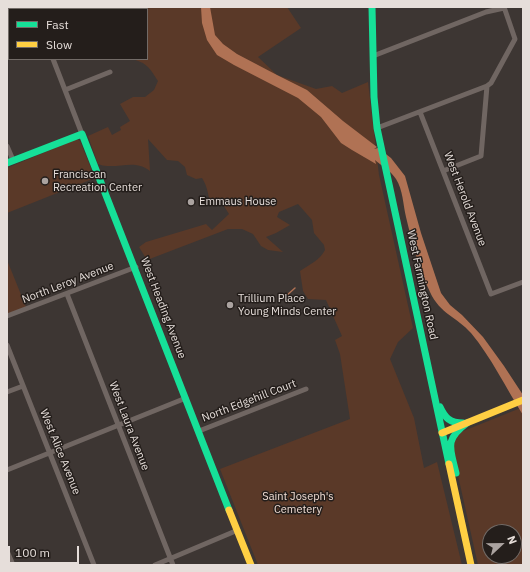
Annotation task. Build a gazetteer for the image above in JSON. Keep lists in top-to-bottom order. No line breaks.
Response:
{"streets":{"street":["West Herold Avenue","North Leroy Avenue","West Farmington Road","West Heading Avenue","North Edgehill Court","West Laura Avenue","West Alice Avenue"]},"crossings":[["North Leroy Avenue","West Heading Avenue"],["North Leroy Avenue","West Laura Avenue"],["West Heading Avenue","North Edgehill Court"]],"parks":["Saint Joseph's Cemetery"],"places":["Franciscan Recreation Center","Emmaus House","Trillium Place Young Minds Center"],"legend":["Fast","Slow"],"scale_bar":"100 m","north":"right"}
